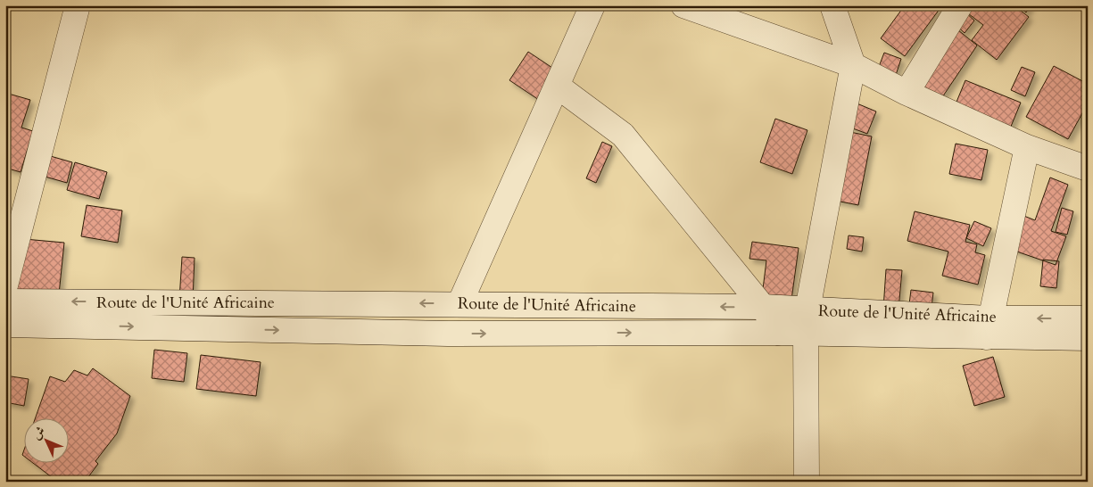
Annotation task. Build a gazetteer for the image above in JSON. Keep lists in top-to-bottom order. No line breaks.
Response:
{"streets":{"main road":["Route de l'Unité Africaine"]},"north":"top left"}
